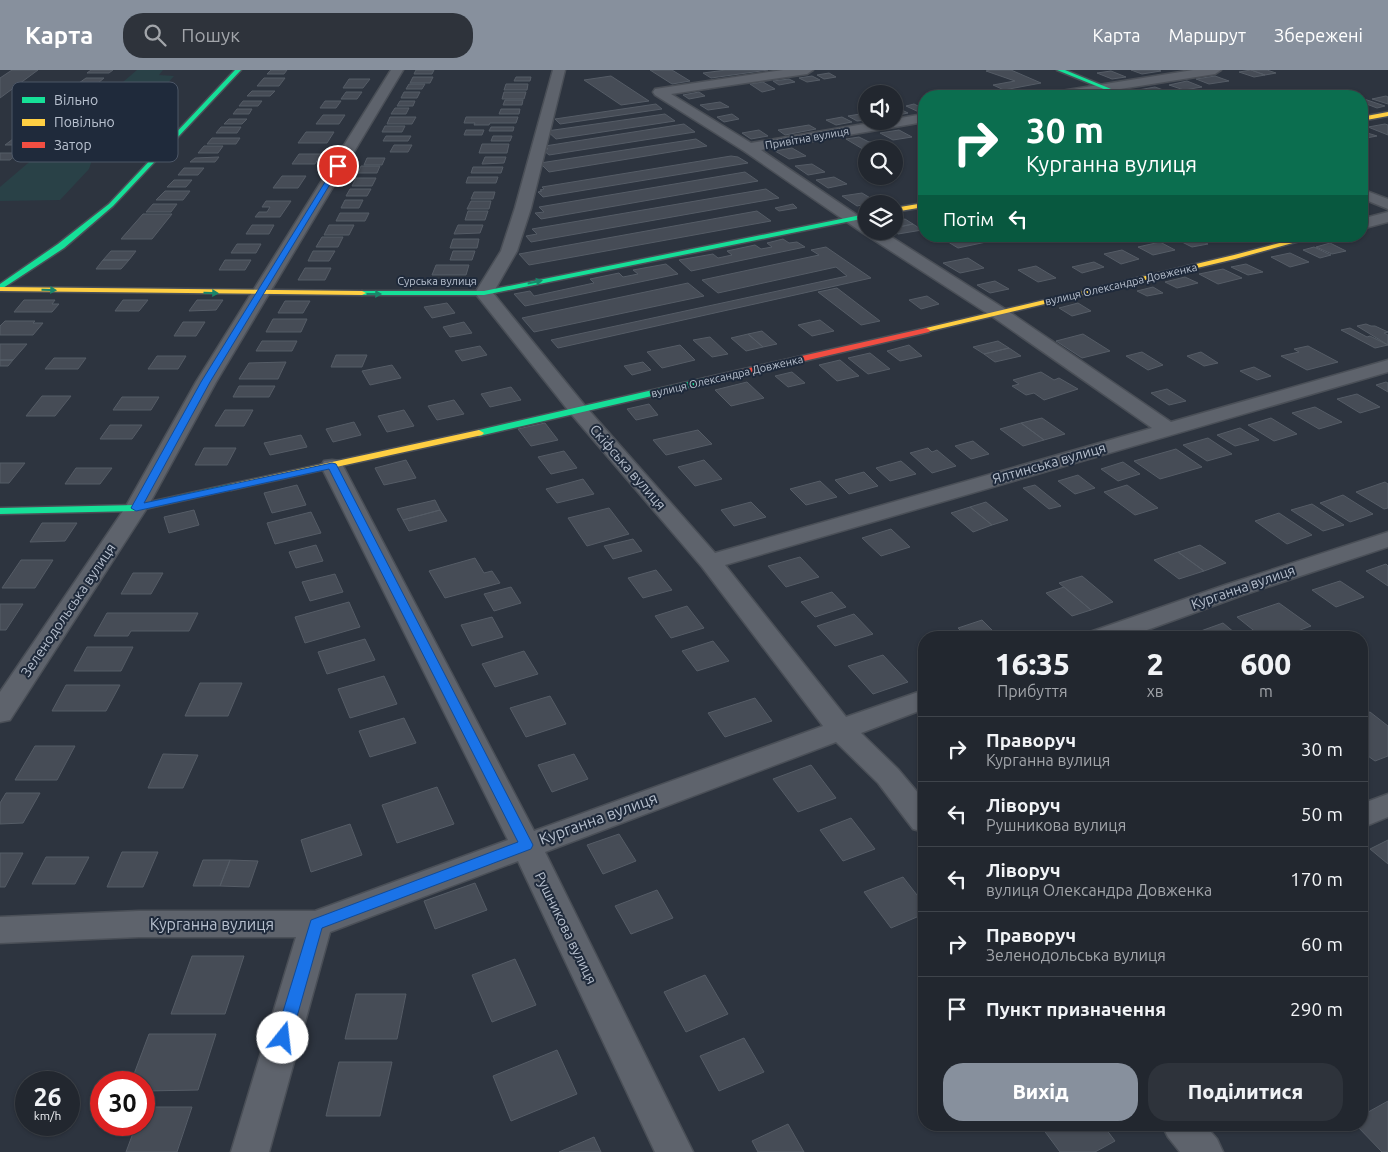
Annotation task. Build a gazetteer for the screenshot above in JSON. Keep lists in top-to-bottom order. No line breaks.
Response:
{"streets":{"street":["Привітна вулиця","Сурська вулиця","вулиця Олександра Довженка","Ялтинська вулиця","Скіфська вулиця","Курганна вулиця","Зеленодольська вулиця","Рушникова вулиця"]},"crossings":[["Сурська вулиця","Скіфська вулиця"],["Сурська вулиця","Зеленодольська вулиця"],["вулиця Олександра Довженка","Скіфська вулиця"],["вулиця Олександра Довженка","Зеленодольська вулиця"],["вулиця Олександра Довженка","Рушникова вулиця"],["Ялтинська вулиця","Скіфська вулиця"],["Скіфська вулиця","Курганна вулиця"],["Курганна вулиця","Рушникова вулиця"]],"one_way":["Сурська вулиця"],"legend":["Вільно","Повільно","Затор"],"page":{"header":"Карта","search":"Пошук","nav":["Карта","Маршрут","Збережені"],"turn":["30 m","Курганна вулиця"],"then":"Потім","eta":["16:35","Прибуття","2","хв","600","m"],"list":[{"name":"Праворуч","note":"Курганна вулиця","value":"30 m"},{"name":"Ліворуч","note":"Рушникова вулиця","value":"50 m"},{"name":"Ліворуч","note":"вулиця Олександра Довженка","value":"170 m"},{"name":"Праворуч","note":"Зеленодольська вулиця","value":"60 m"},{"name":"Пункт призначення","value":"290 m"}],"buttons":["Вихід","Поділитися"],"speed":"26 km/h","limit":"30"}}
